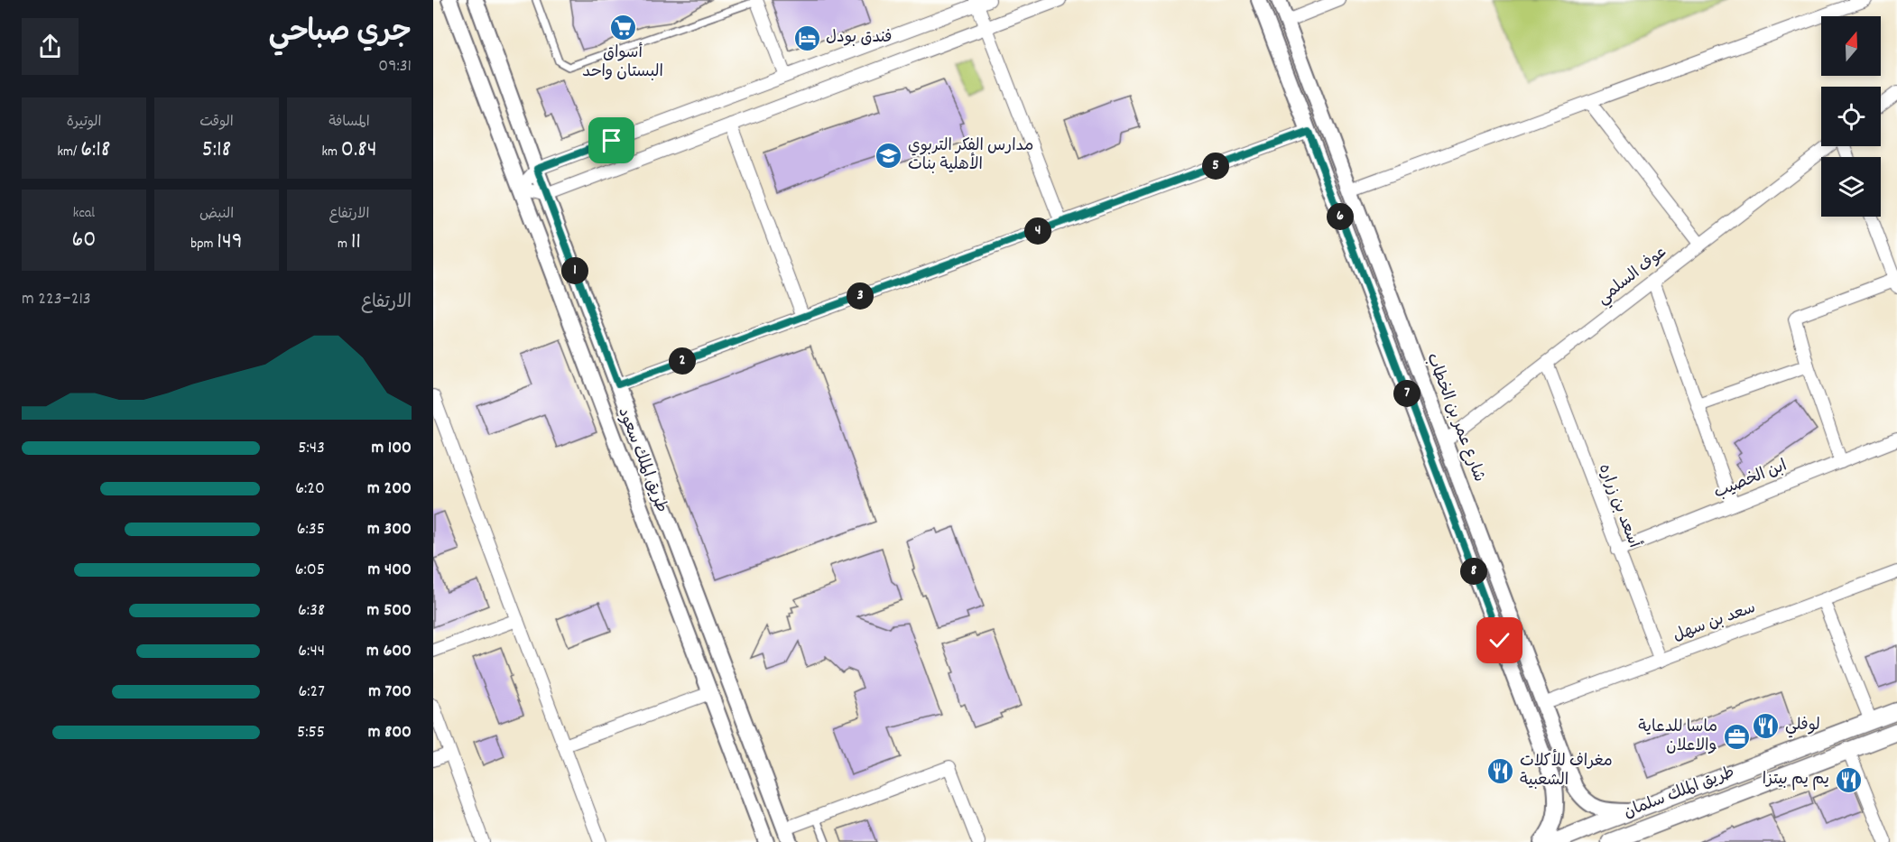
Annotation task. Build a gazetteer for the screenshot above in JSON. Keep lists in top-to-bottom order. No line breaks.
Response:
{"streets":{"main road":["طريق الملك سلمان"],"street":["عوف السلمي","شارع عمر بن الخطاب","طريق الملك سعود","ابن الخصيب","أسعد بن زراره","سعد بن سهل"]},"crossings":[["عوف السلمي","شارع عمر بن الخطاب"],["عوف السلمي","أسعد بن زراره"],["شارع عمر بن الخطاب","سعد بن سهل"],["شارع عمر بن الخطاب","طريق الملك سلمان"],["ابن الخصيب","أسعد بن زراره"],["أسعد بن زراره","سعد بن سهل"]],"places":{"supermarket":["أسواق البستان واحد"],"hotel":["فندق بودل"],"school or university":["مدارس الفكر التربوي الأهلية بنات"],"restaurant":["لوفلي","مغراف للأكلات الشعبية","يم يم بيتزا"],"office":["ماسا للدعاية والاعلان"]},"north":"top","page":{"heading":["جري صباحي","09:31"],"stats":[["المسافة","0.84 km"],["الوقت","5:18"],["الوتيرة","6:18 /km"],["الارتفاع","11 m"],["النبض","149 bpm"],["kcal","60"]],"pins":["5","6","4","1","3","2","7","8"],"chart":["الارتفاع","213–223 m"],"list":[{"name":"100 m","note":"5:43"},{"name":"200 m","note":"6:20"},{"name":"300 m","note":"6:35"},{"name":"400 m","note":"6:05"},{"name":"500 m","note":"6:38"},{"name":"600 m","note":"6:44"},{"name":"700 m","note":"6:27"},{"name":"800 m","note":"5:55"}]}}
